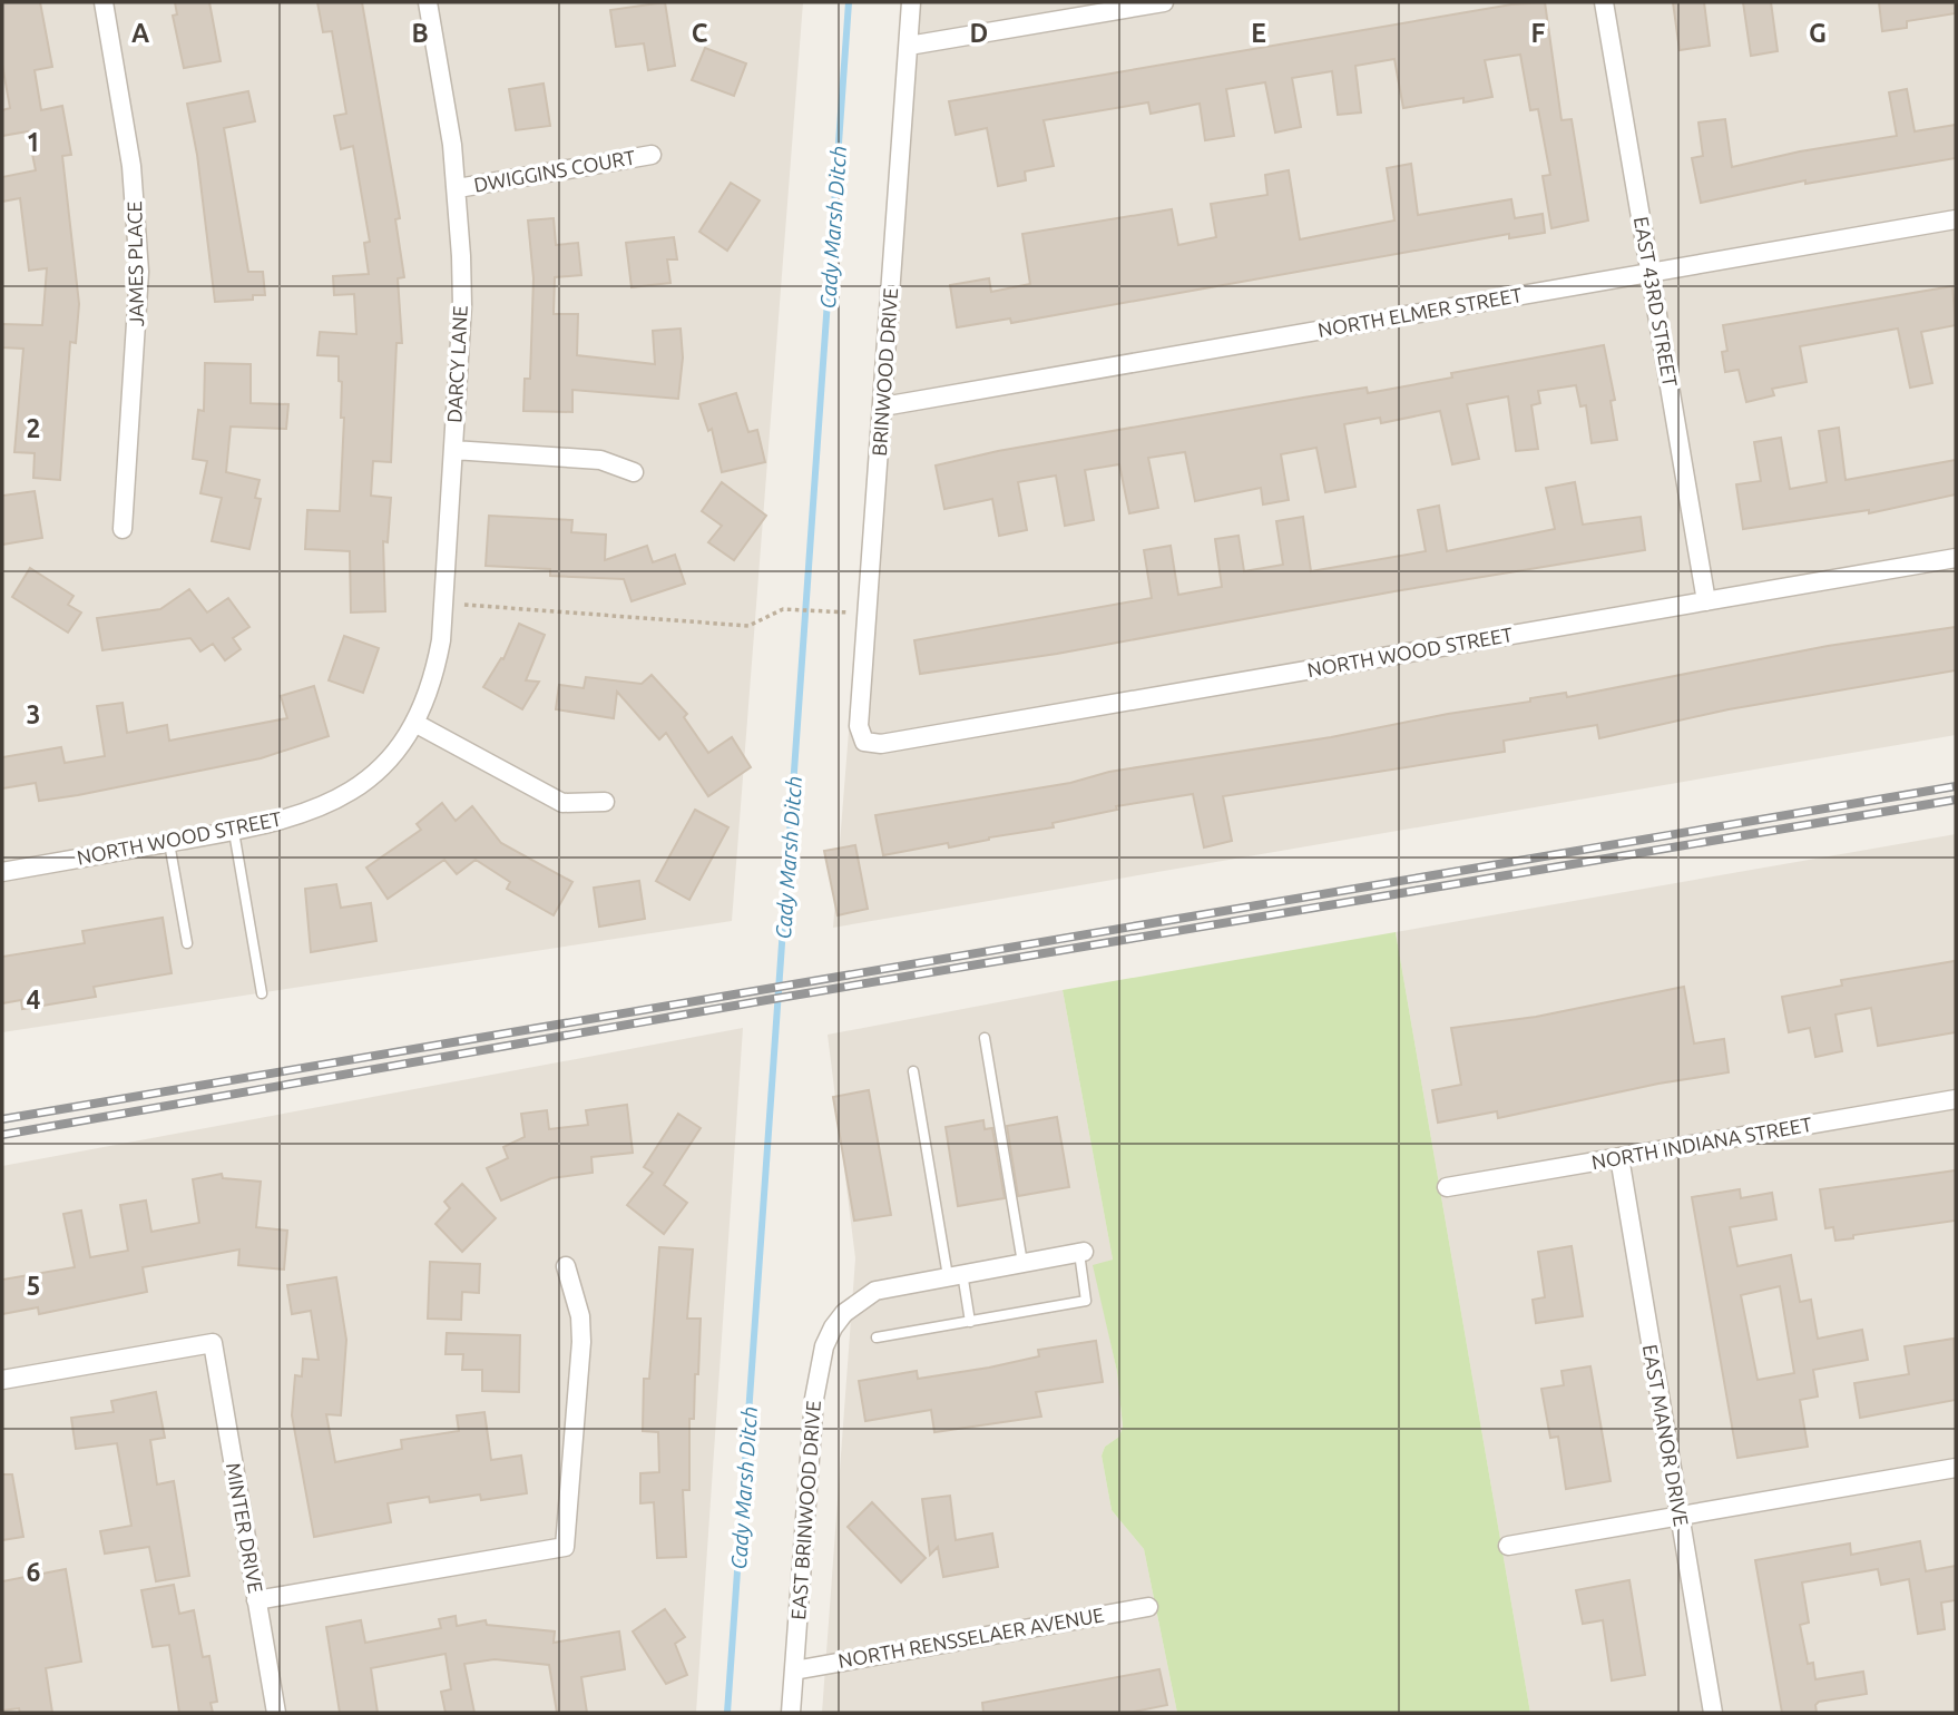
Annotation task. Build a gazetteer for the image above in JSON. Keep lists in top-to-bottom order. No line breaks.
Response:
{"streets":{"street":["DWIGGINS COURT","JAMES PLACE","EAST 43RD STREET","NORTH ELMER STREET","DARCY LANE","BRINWOOD DRIVE","NORTH WOOD STREET","NORTH INDIANA STREET","EAST MANOR DRIVE","EAST BRINWOOD DRIVE","MINTER DRIVE","NORTH RENSSELAER AVENUE"]},"crossings":[["DWIGGINS COURT","DARCY LANE"],["EAST 43RD STREET","NORTH ELMER STREET"],["EAST 43RD STREET","NORTH WOOD STREET"],["NORTH ELMER STREET","BRINWOOD DRIVE"],["DARCY LANE","NORTH WOOD STREET"],["BRINWOOD DRIVE","NORTH WOOD STREET"],["NORTH INDIANA STREET","EAST MANOR DRIVE"],["EAST BRINWOOD DRIVE","NORTH RENSSELAER AVENUE"]],"water":["Cady Marsh Ditch"],"grid":{"columns":["A","B","C","D","E","F","G"],"rows":["1","2","3","4","5","6"]}}
